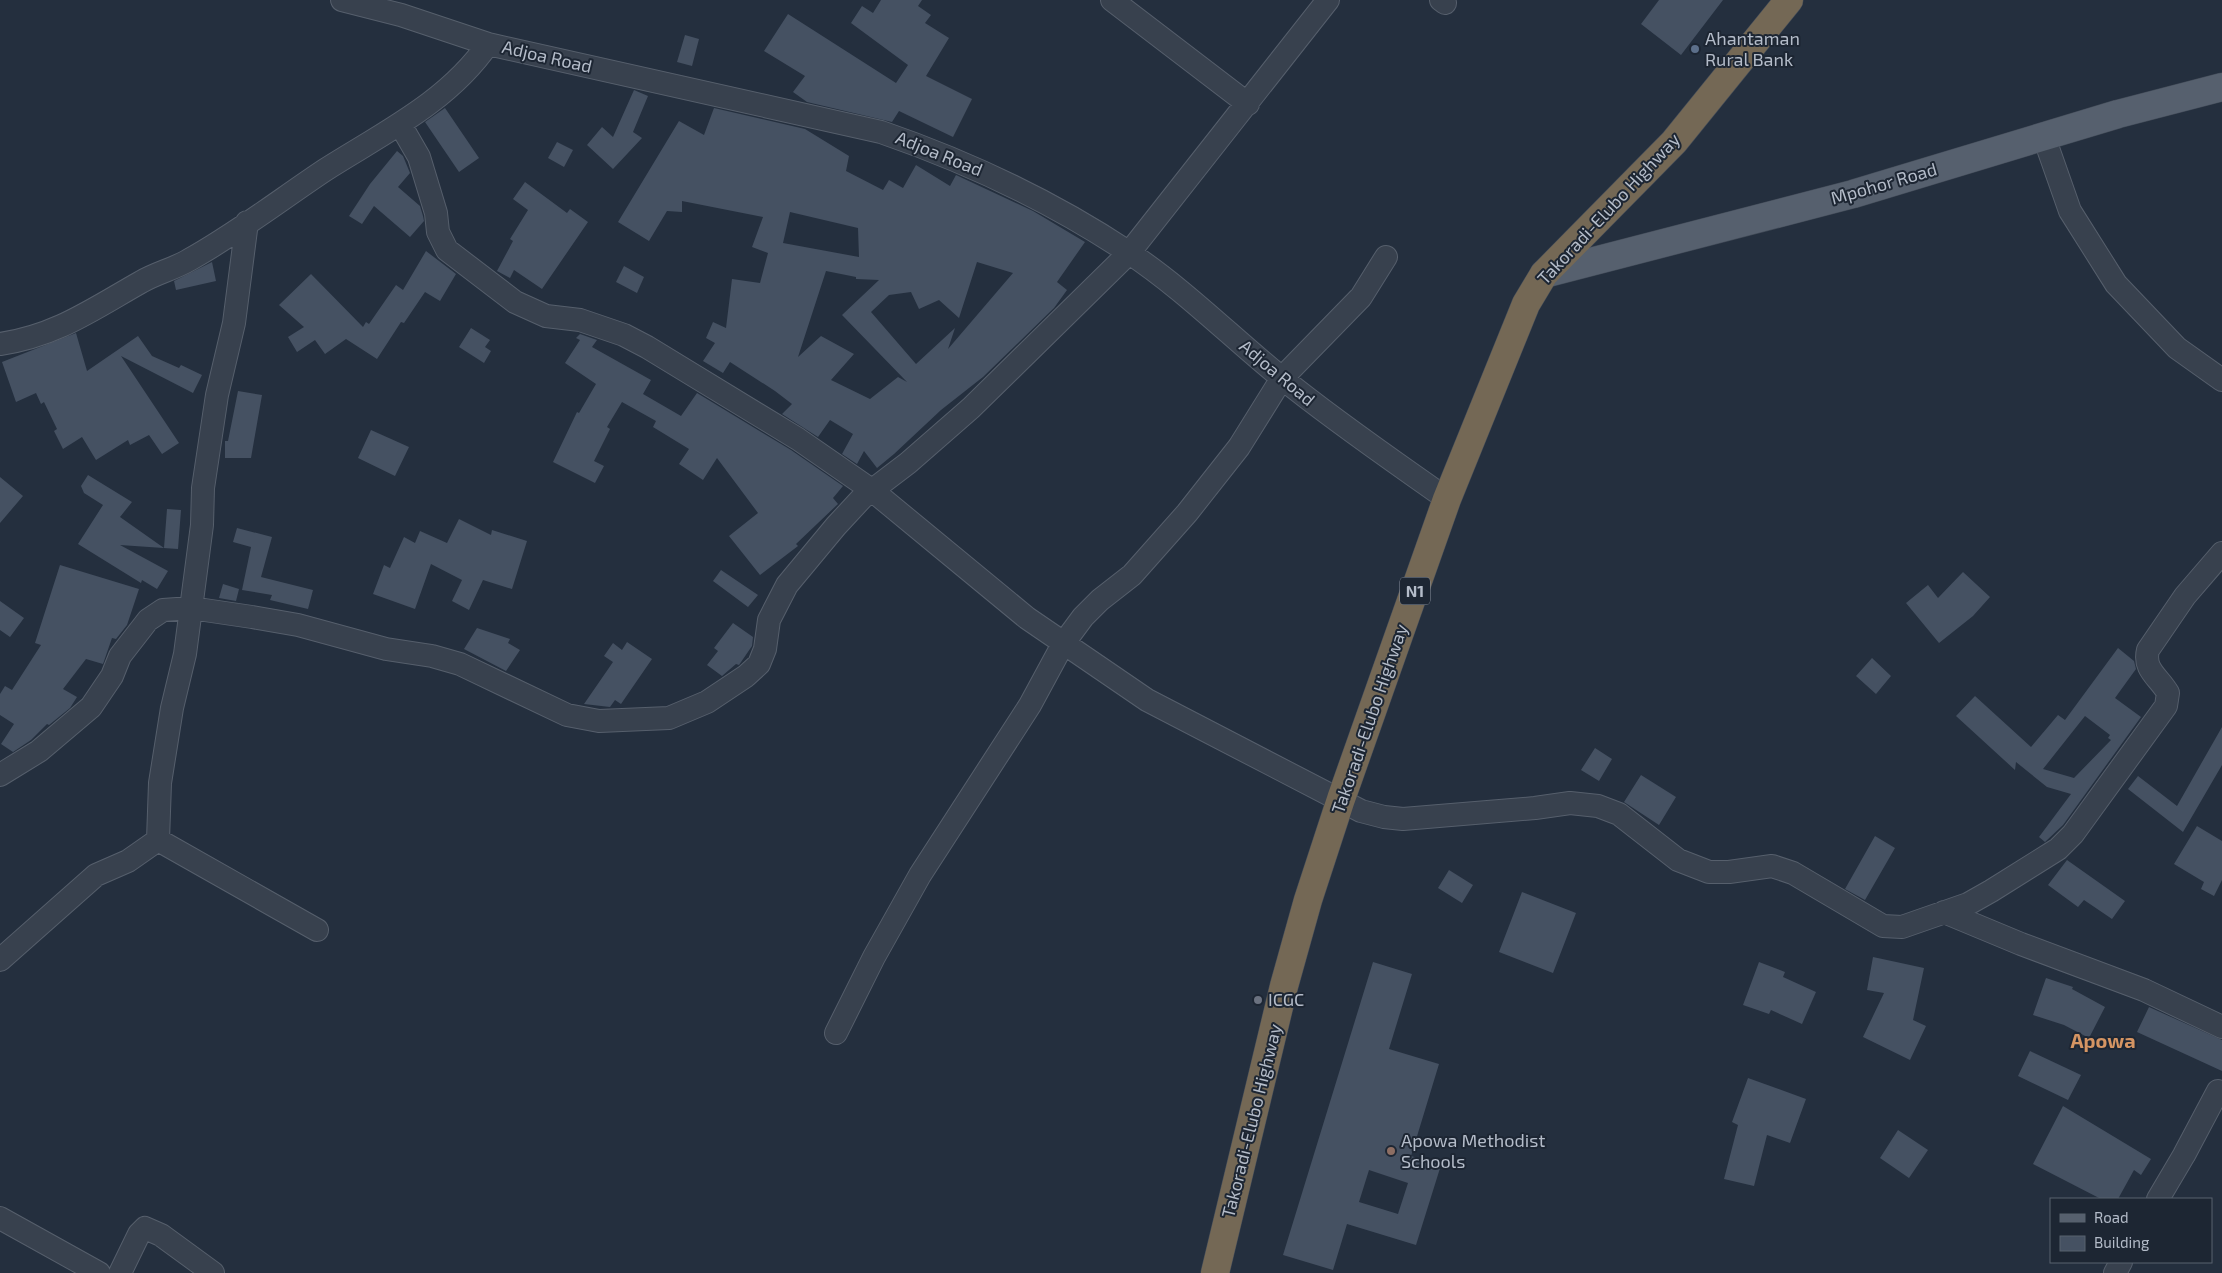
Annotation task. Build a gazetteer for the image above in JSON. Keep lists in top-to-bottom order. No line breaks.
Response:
{"streets":{"highway":["Takoradi-Elubo Highway","N1"],"main road":["Mpohor Road"],"street":["Adjoa Road"]},"crossings":[["Adjoa Road","Takoradi-Elubo Highway"],["Mpohor Road","Takoradi-Elubo Highway"]],"districts":["Apowa"],"places":["Ahantaman Rural Bank","ICGC","Apowa Methodist Schools"],"legend":["Road","Building"]}
